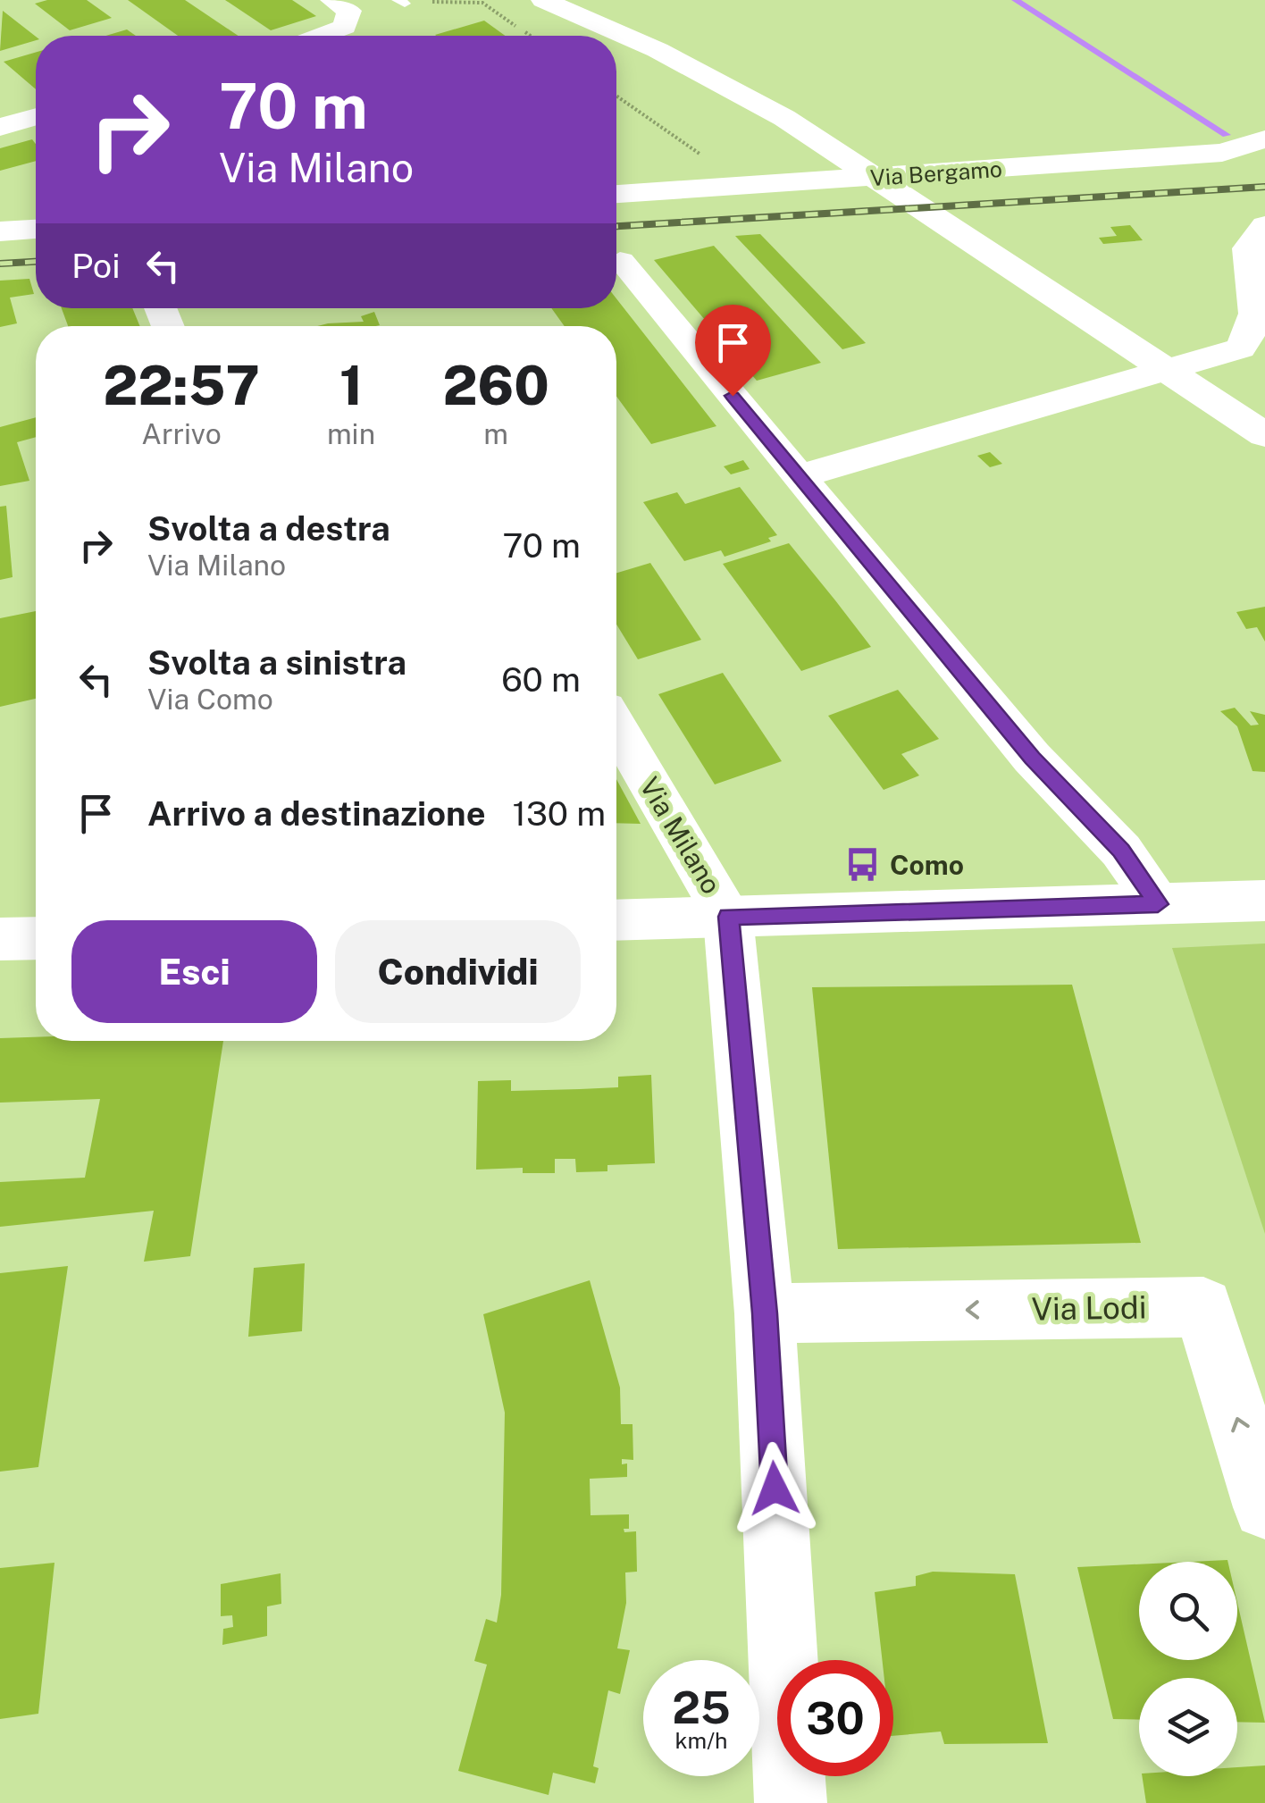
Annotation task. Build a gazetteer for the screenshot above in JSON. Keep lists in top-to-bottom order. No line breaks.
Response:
{"streets":{"street":["Via Bergamo","Via Milano","Via Lodi"]},"one_way":["Via Lodi"],"places":{"bus stop":["Como"]},"page":{"turn":["70 m","Via Milano"],"then":"Poi","eta":["22:57","Arrivo","1","min","260","m"],"list":[{"name":"Svolta a destra","note":"Via Milano","value":"70 m"},{"name":"Svolta a sinistra","note":"Via Como","value":"60 m"},{"name":"Arrivo a destinazione","value":"130 m"}],"buttons":["Esci","Condividi"],"speed":"25 km/h","limit":"30"}}
